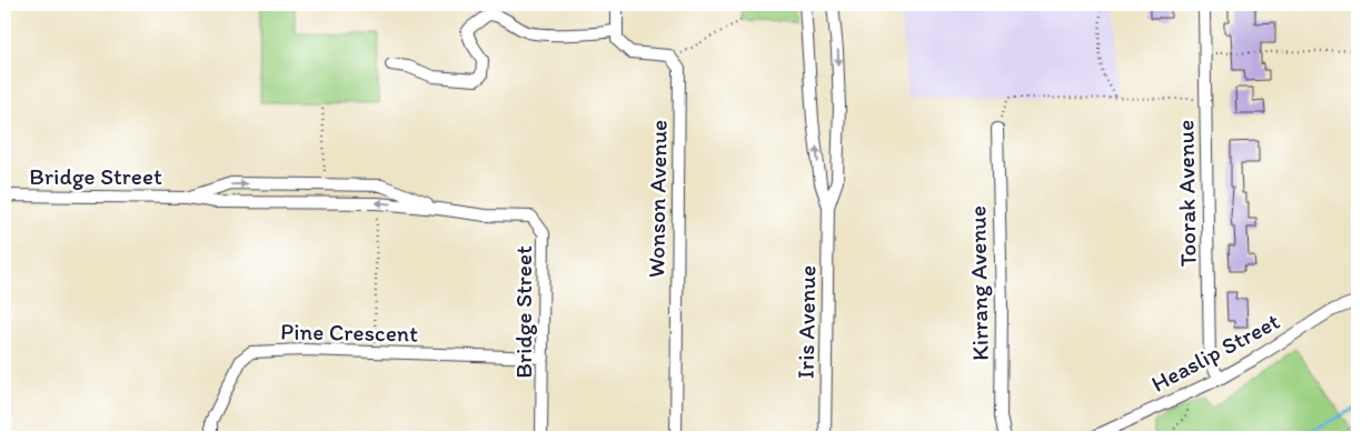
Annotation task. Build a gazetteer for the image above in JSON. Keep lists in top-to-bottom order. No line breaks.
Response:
{"streets":{"street":["Bridge Street","Toorak Avenue","Wonson Avenue","Kirrang Avenue","Iris Avenue","Pine Crescent","Heaslip Street"]},"crossings":[["Bridge Street","Pine Crescent"],["Toorak Avenue","Heaslip Street"]]}
